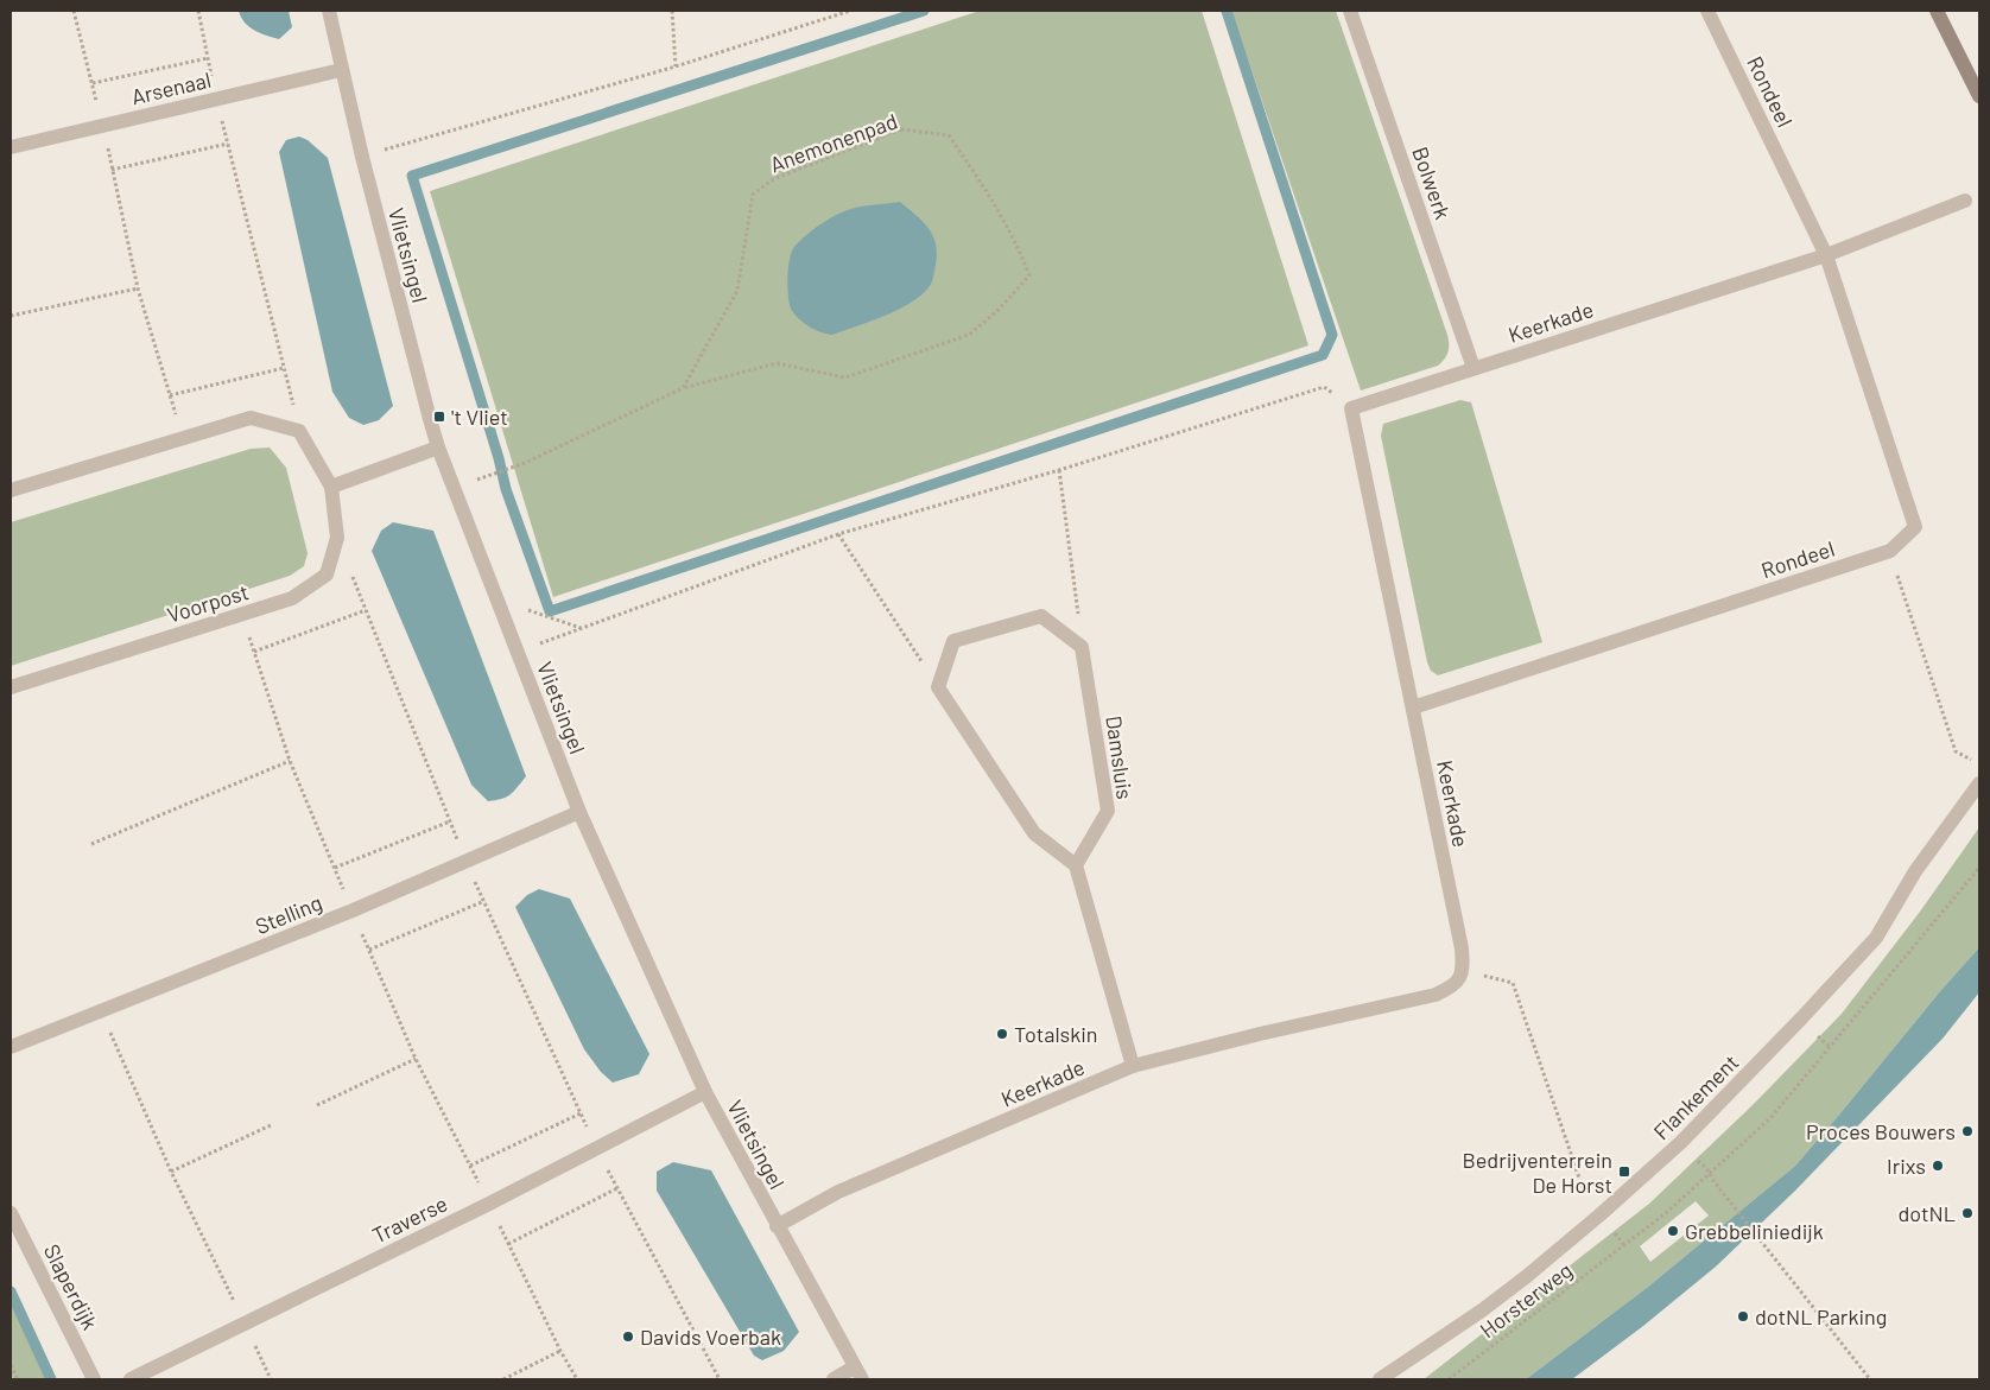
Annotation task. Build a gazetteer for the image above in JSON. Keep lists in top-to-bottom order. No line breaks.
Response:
{"streets":{"street":["Arsenaal","Rondeel","Bolwerk","Vlietsingel","Keerkade","Voorpost","Damsluis","Stelling","Flankement","Traverse","Slaperdijk"],"path":["Anemonenpad","Horsterweg"]},"crossings":[["Arsenaal","Vlietsingel"],["Rondeel","Keerkade"],["Bolwerk","Keerkade"],["Vlietsingel","Keerkade"],["Vlietsingel","Stelling"],["Vlietsingel","Traverse"]],"places":{"transit":["'t Vliet","Bedrijventerrein De Horst"],"other":["Totalskin","Proces Bouwers","Irixs","dotNL","Grebbeliniedijk","dotNL Parking","Davids Voerbak"]}}
